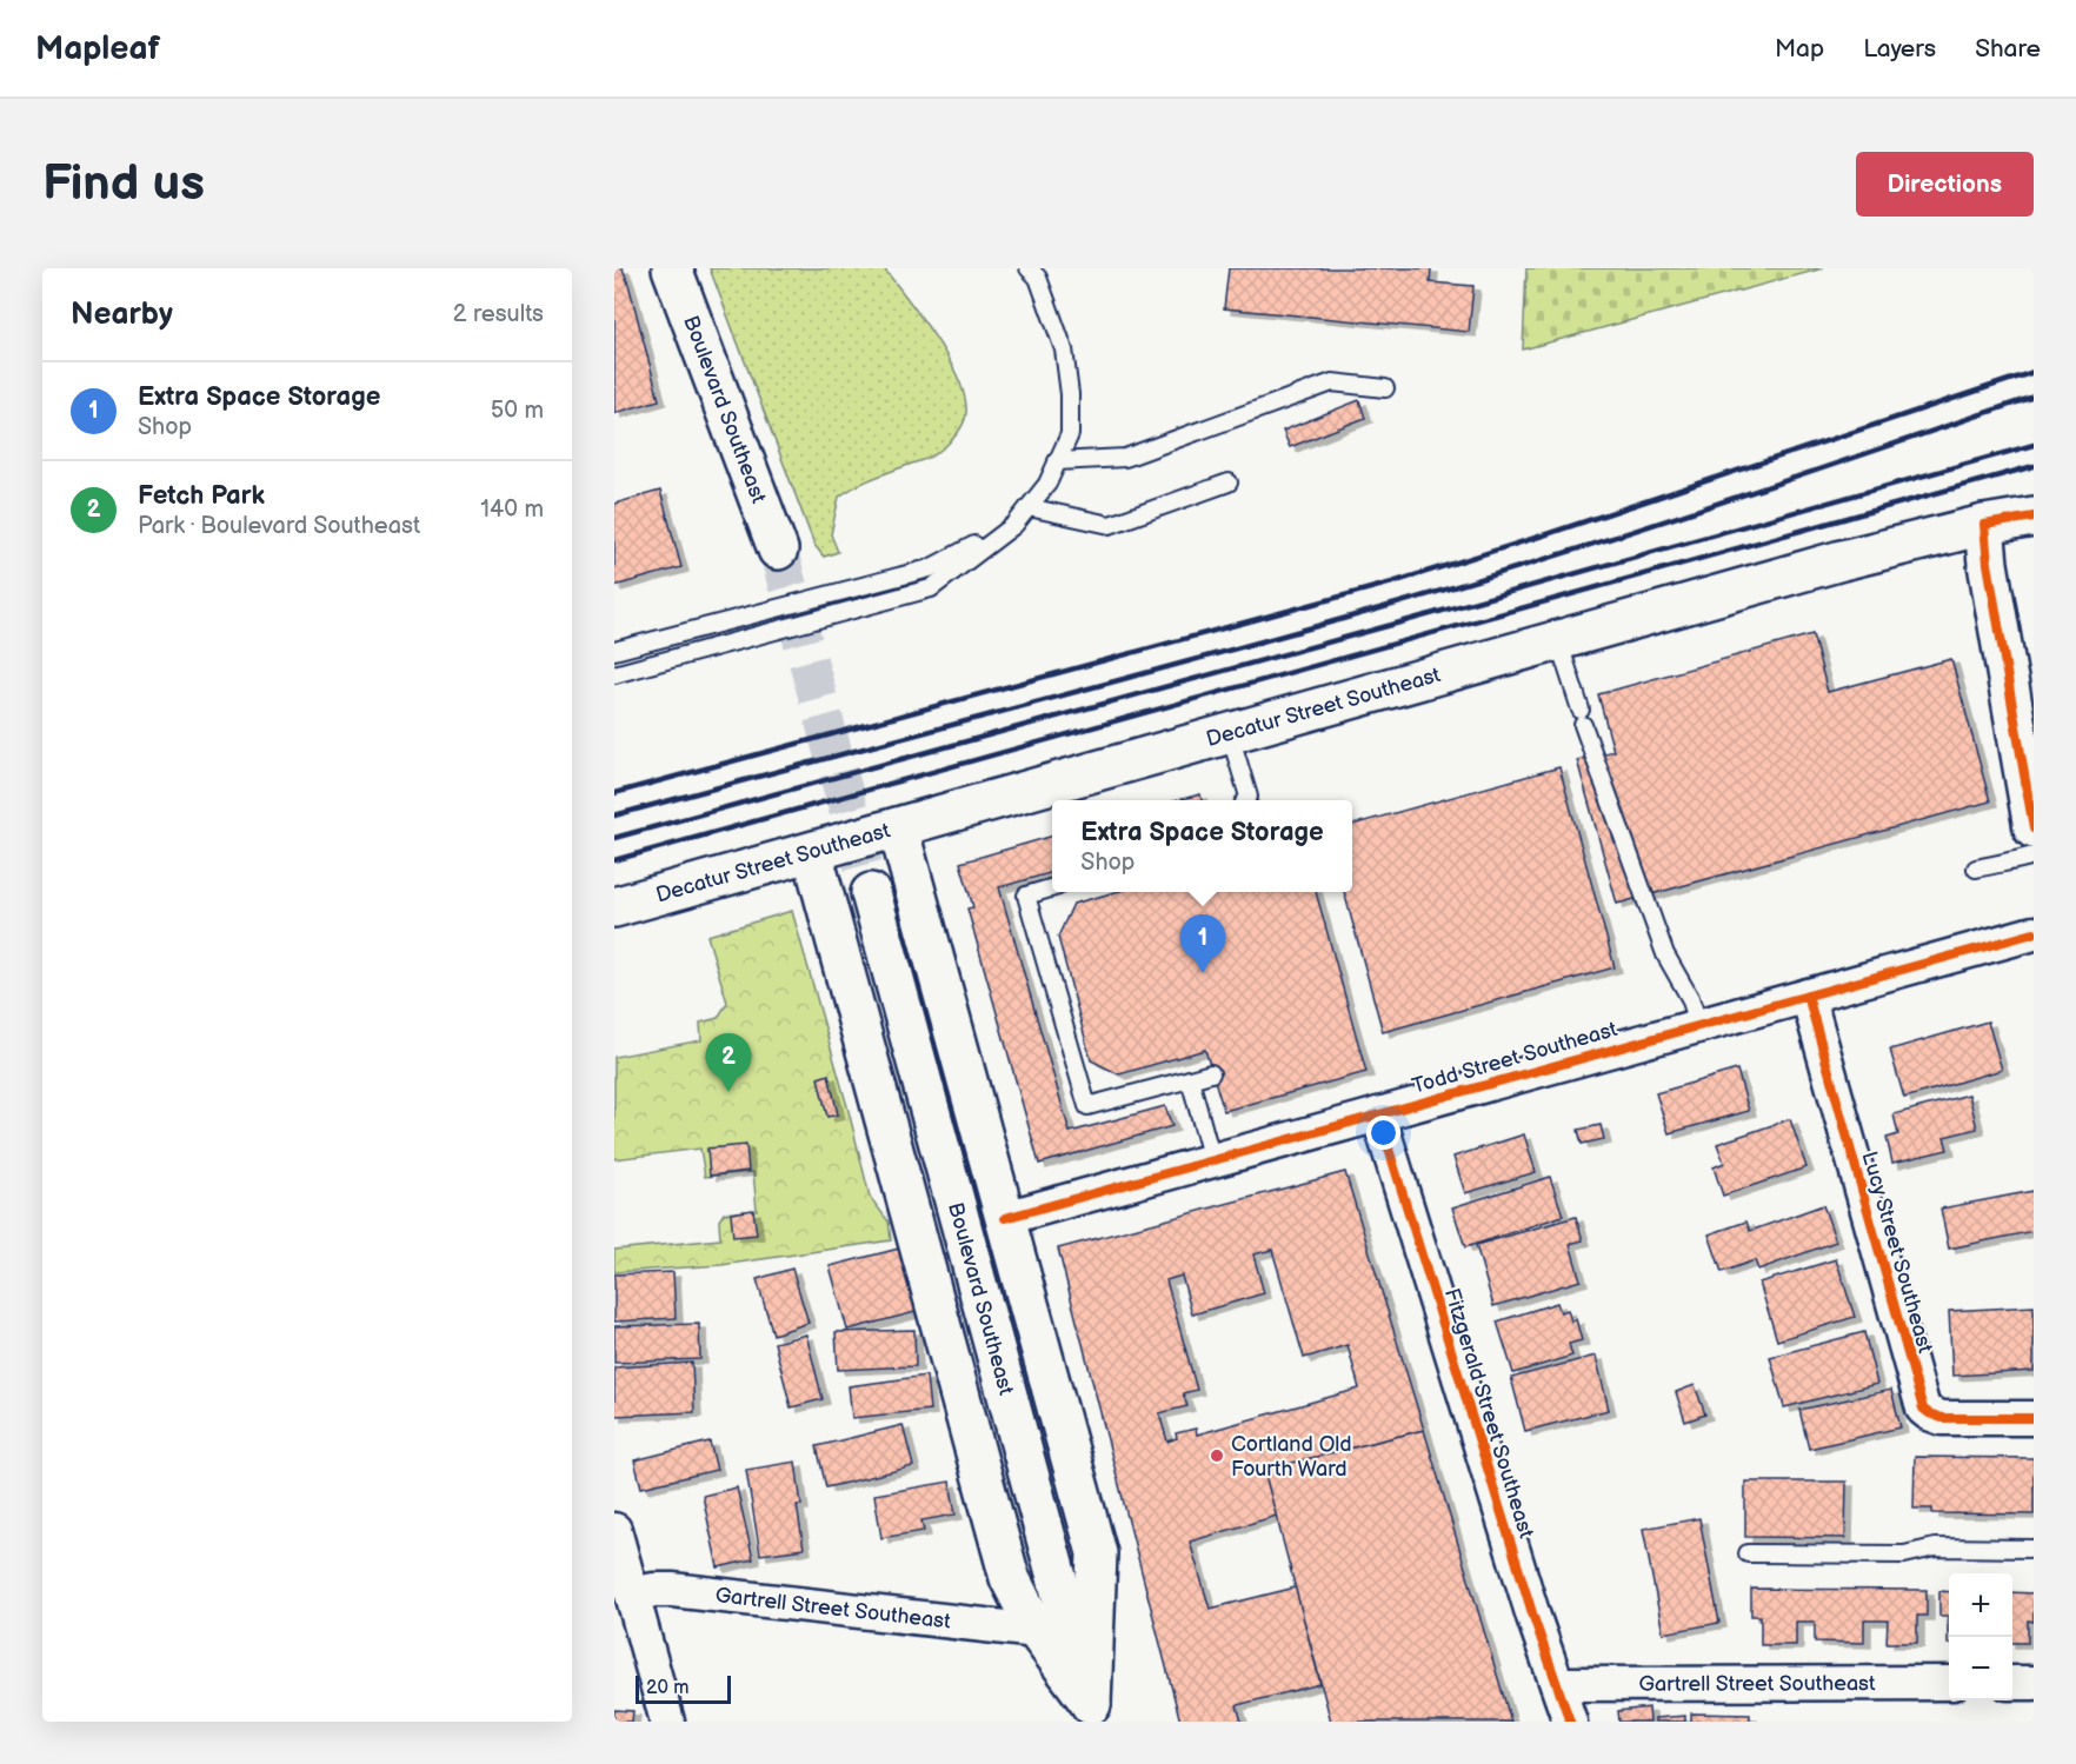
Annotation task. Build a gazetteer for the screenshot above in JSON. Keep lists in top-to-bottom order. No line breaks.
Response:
{"streets":{"main road":["Boulevard Southeast","Decatur Street Southeast"],"street":["Todd Street Southeast","Lucy Street Southeast","Fitzgerald Street Southeast","Gartrell Street Southeast"]},"crossings":[["Todd Street Southeast","Lucy Street Southeast"],["Todd Street Southeast","Fitzgerald Street Southeast"],["Fitzgerald Street Southeast","Gartrell Street Southeast"]],"places":["Cortland Old Fourth Ward"],"scale_bar":"20 m","page":{"header":"Mapleaf","nav":["Map","Layers","Share"],"buttons":"Directions","title":"Find us","heading":["Nearby","2 results"],"list":[{"mark":"1","name":"Extra Space Storage","note":"Shop","value":"50 m"},{"mark":"2","name":"Fetch Park","note":"Park · Boulevard Southeast","value":"140 m"}],"popup":["Extra Space Storage","Shop"],"pins":["1","2"],"map_buttons":["+","−"],"scale":"20 m"}}
